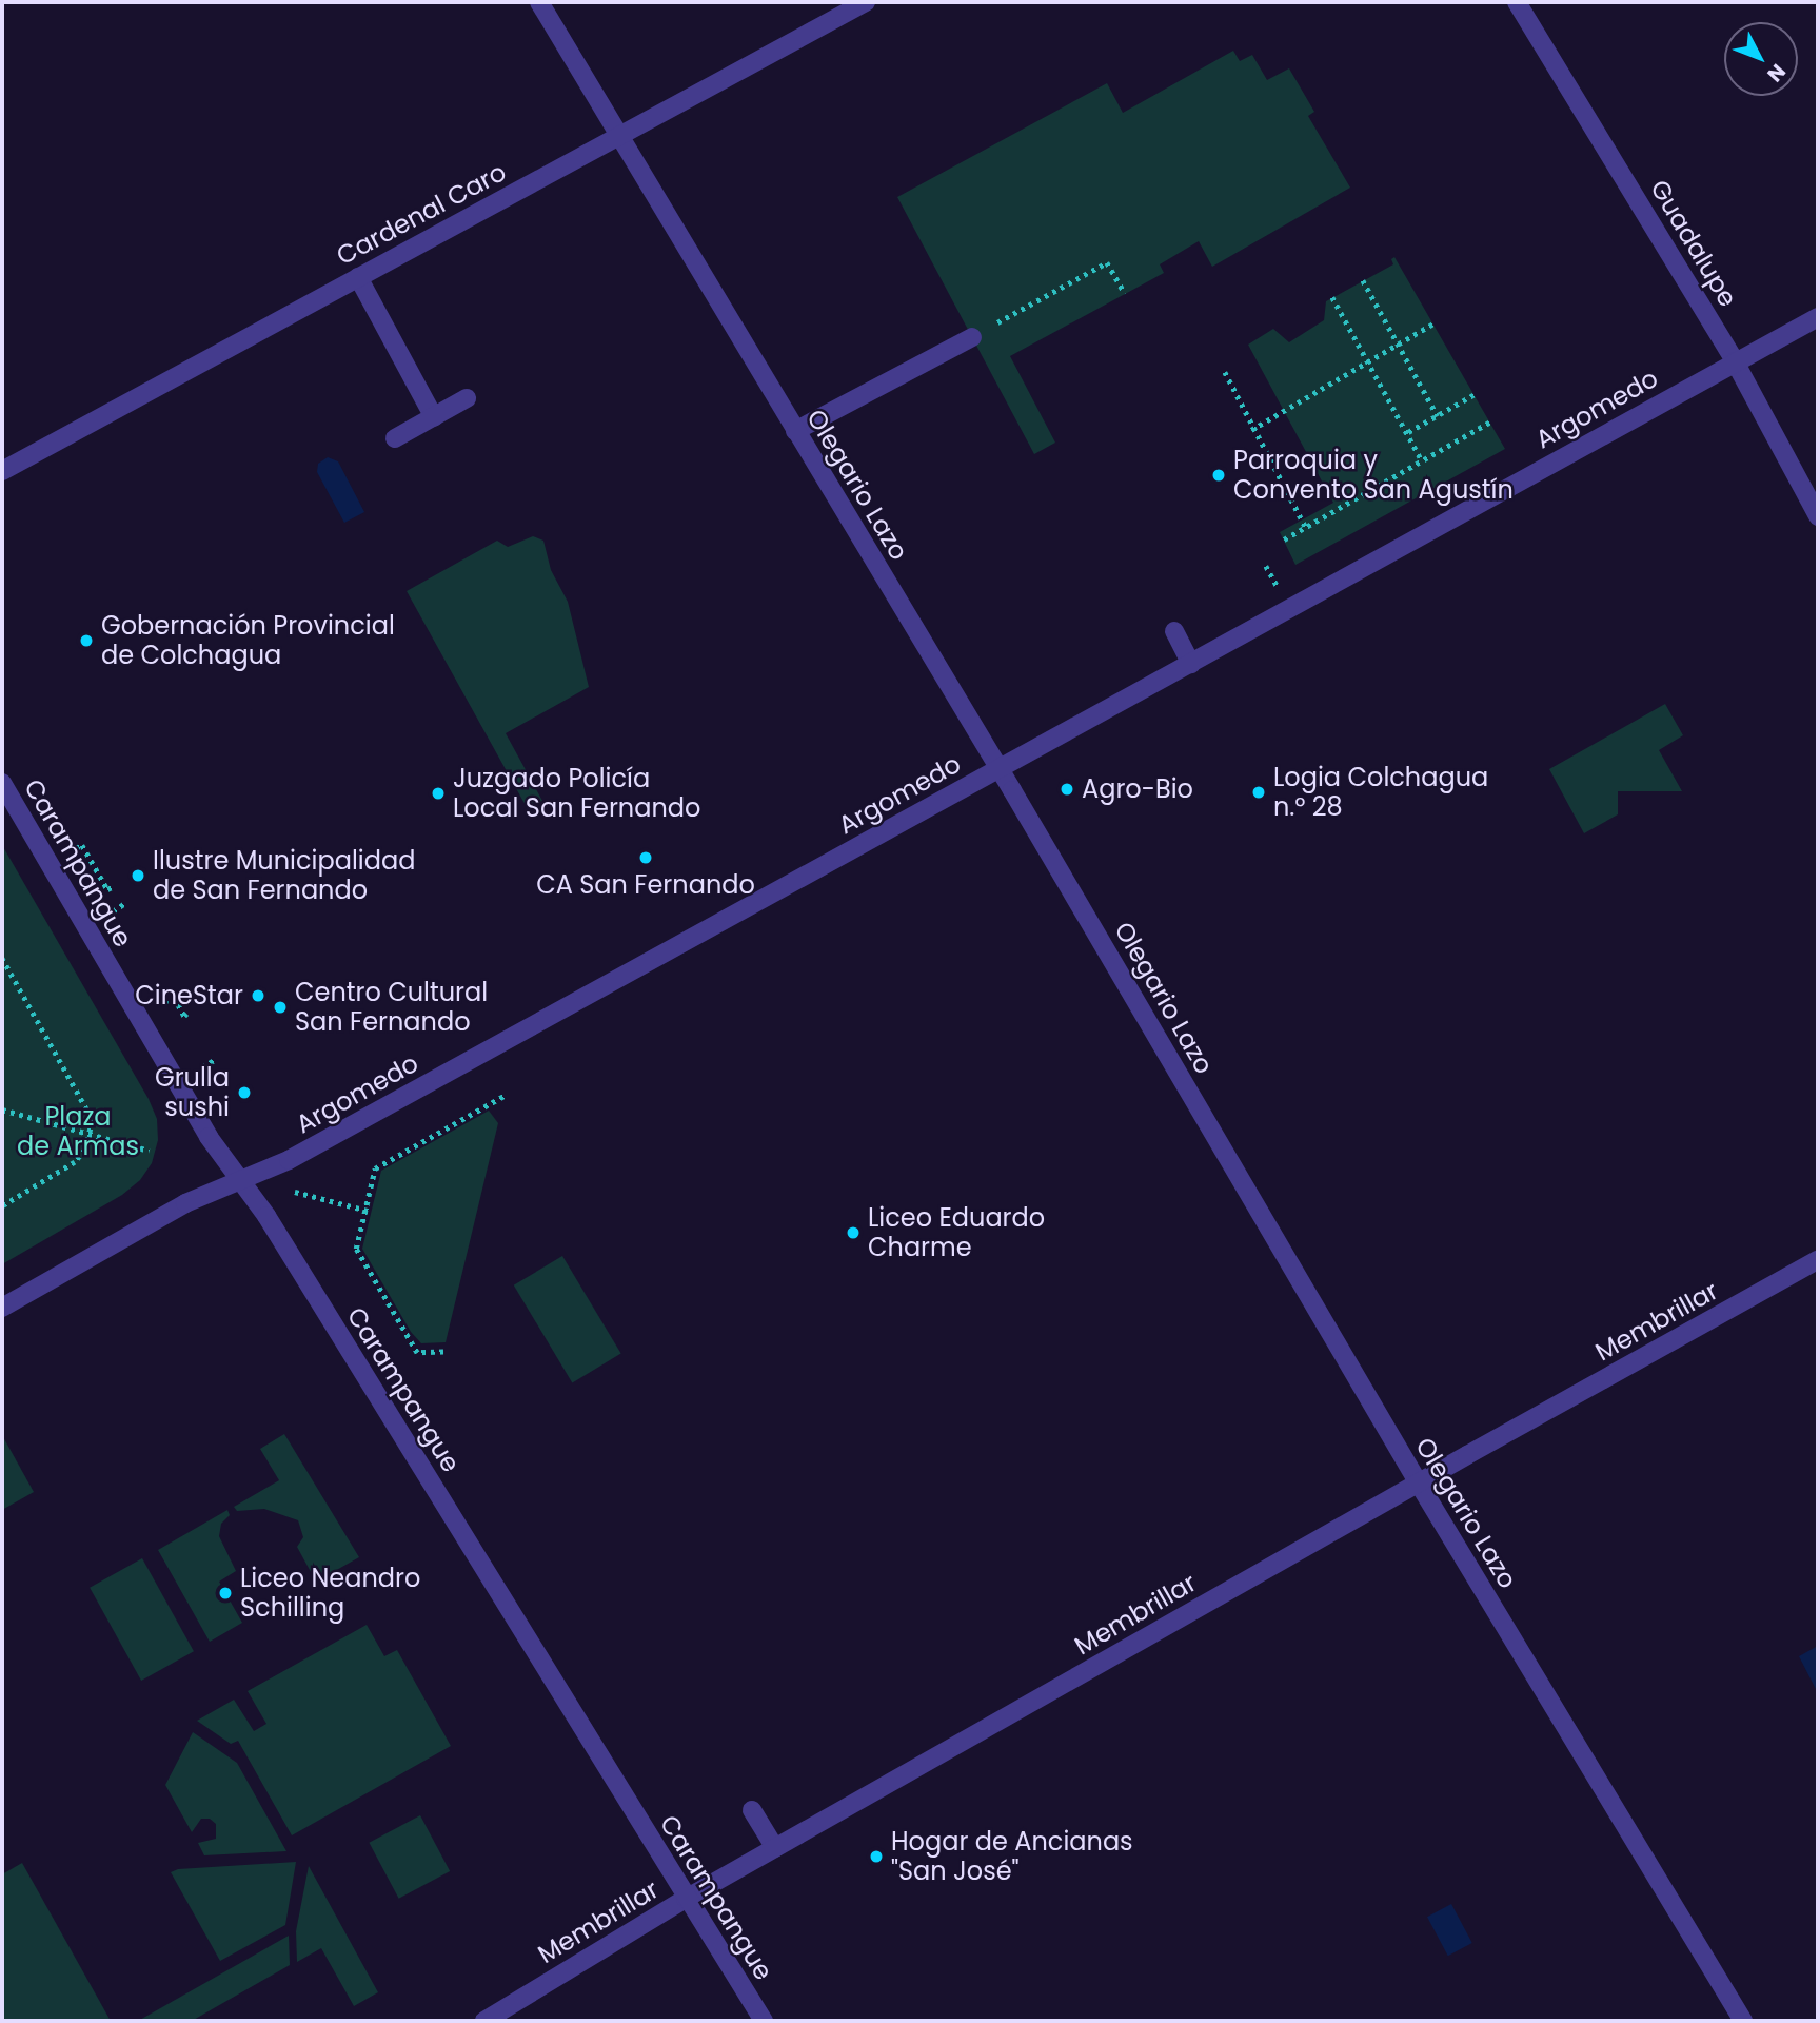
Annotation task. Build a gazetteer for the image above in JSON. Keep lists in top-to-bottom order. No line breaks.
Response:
{"streets":{"street":["Cardenal Caro","Guadalupe","Argomedo","Olegario Lazo","Carampangue","Membrillar"]},"crossings":[["Cardenal Caro","Olegario Lazo"],["Guadalupe","Argomedo"],["Argomedo","Olegario Lazo"],["Argomedo","Carampangue"],["Olegario Lazo","Membrillar"],["Carampangue","Membrillar"]],"parks":["Plaza de Armas"],"places":["Parroquia y Convento San Agustín","Gobernación Provincial de Colchagua","Agro-Bio","Logia Colchagua n.° 28","Juzgado Policía Local San Fernando","CA San Fernando","Ilustre Municipalidad de San Fernando","CineStar","Centro Cultural San Fernando","Grulla sushi","Liceo Eduardo Charme","Liceo Neandro Schilling","Hogar de Ancianas \"San José\""],"north":"bottom right"}
